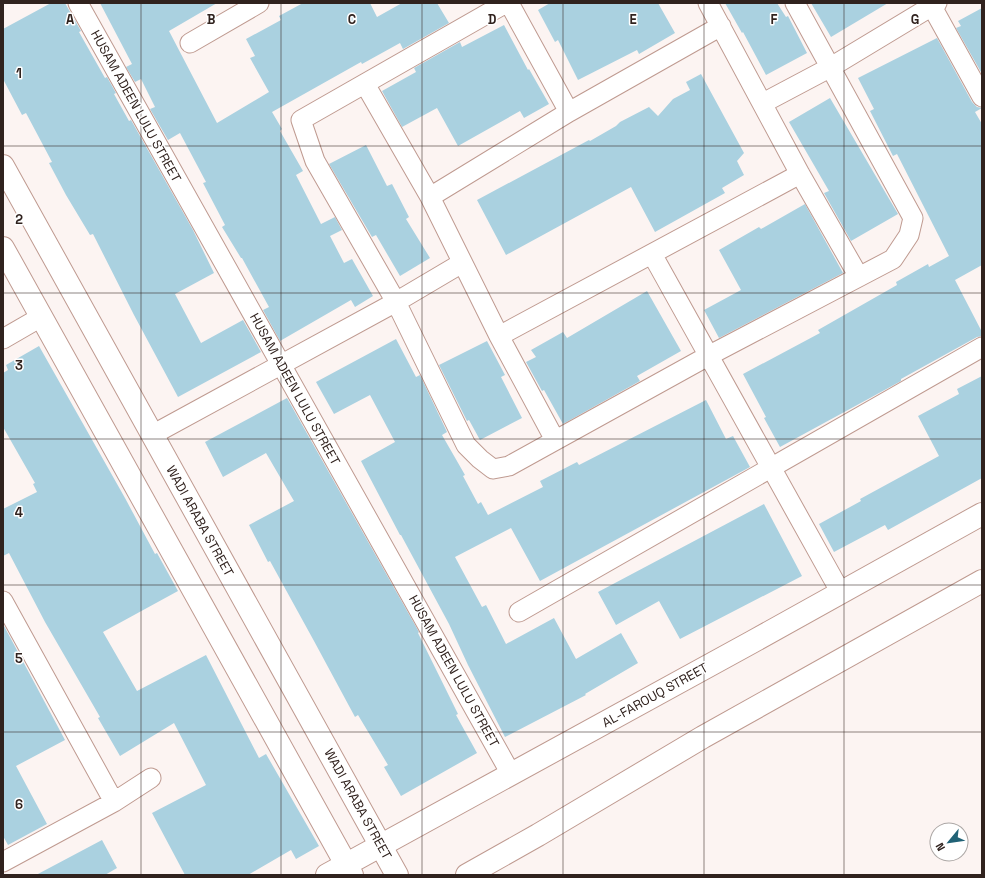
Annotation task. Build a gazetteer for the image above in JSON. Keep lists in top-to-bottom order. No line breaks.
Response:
{"streets":{"main road":["WADI ARABA STREET","AL-FAROUQ STREET"],"street":["HUSAM ADEEN LULU STREET"]},"crossings":[["HUSAM ADEEN LULU STREET","AL-FAROUQ STREET"],["WADI ARABA STREET","AL-FAROUQ STREET"]],"north":"bottom left","grid":{"columns":["A","B","C","D","E","F","G"],"rows":["1","2","3","4","5","6"]}}
